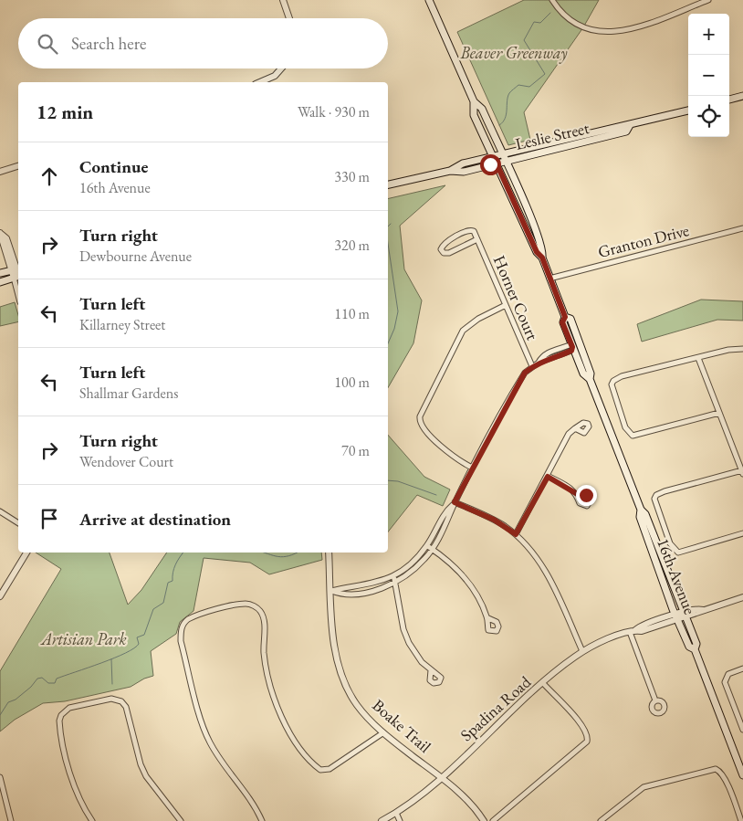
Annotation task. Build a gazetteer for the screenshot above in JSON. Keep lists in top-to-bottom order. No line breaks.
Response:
{"streets":{"main road":["Leslie Street","16th Avenue"],"street":["Granton Drive","Horner Court","Spadina Road","Boake Trail"]},"crossings":[["Leslie Street","16th Avenue"],["Granton Drive","16th Avenue"],["16th Avenue","Spadina Road"],["Spadina Road","Boake Trail"]],"parks":["Beaver Greenway","Artisian Park"],"page":{"map_buttons":["+","−"],"search":"Search here","heading":["12 min","Walk · 930 m"],"list":[["Continue","16th Avenue","330 m"],["Turn right","Dewbourne Avenue","320 m"],["Turn left","Killarney Street","110 m"],["Turn left","Shallmar Gardens","100 m"],["Turn right","Wendover Court","70 m"],"Arrive at destination"]}}
